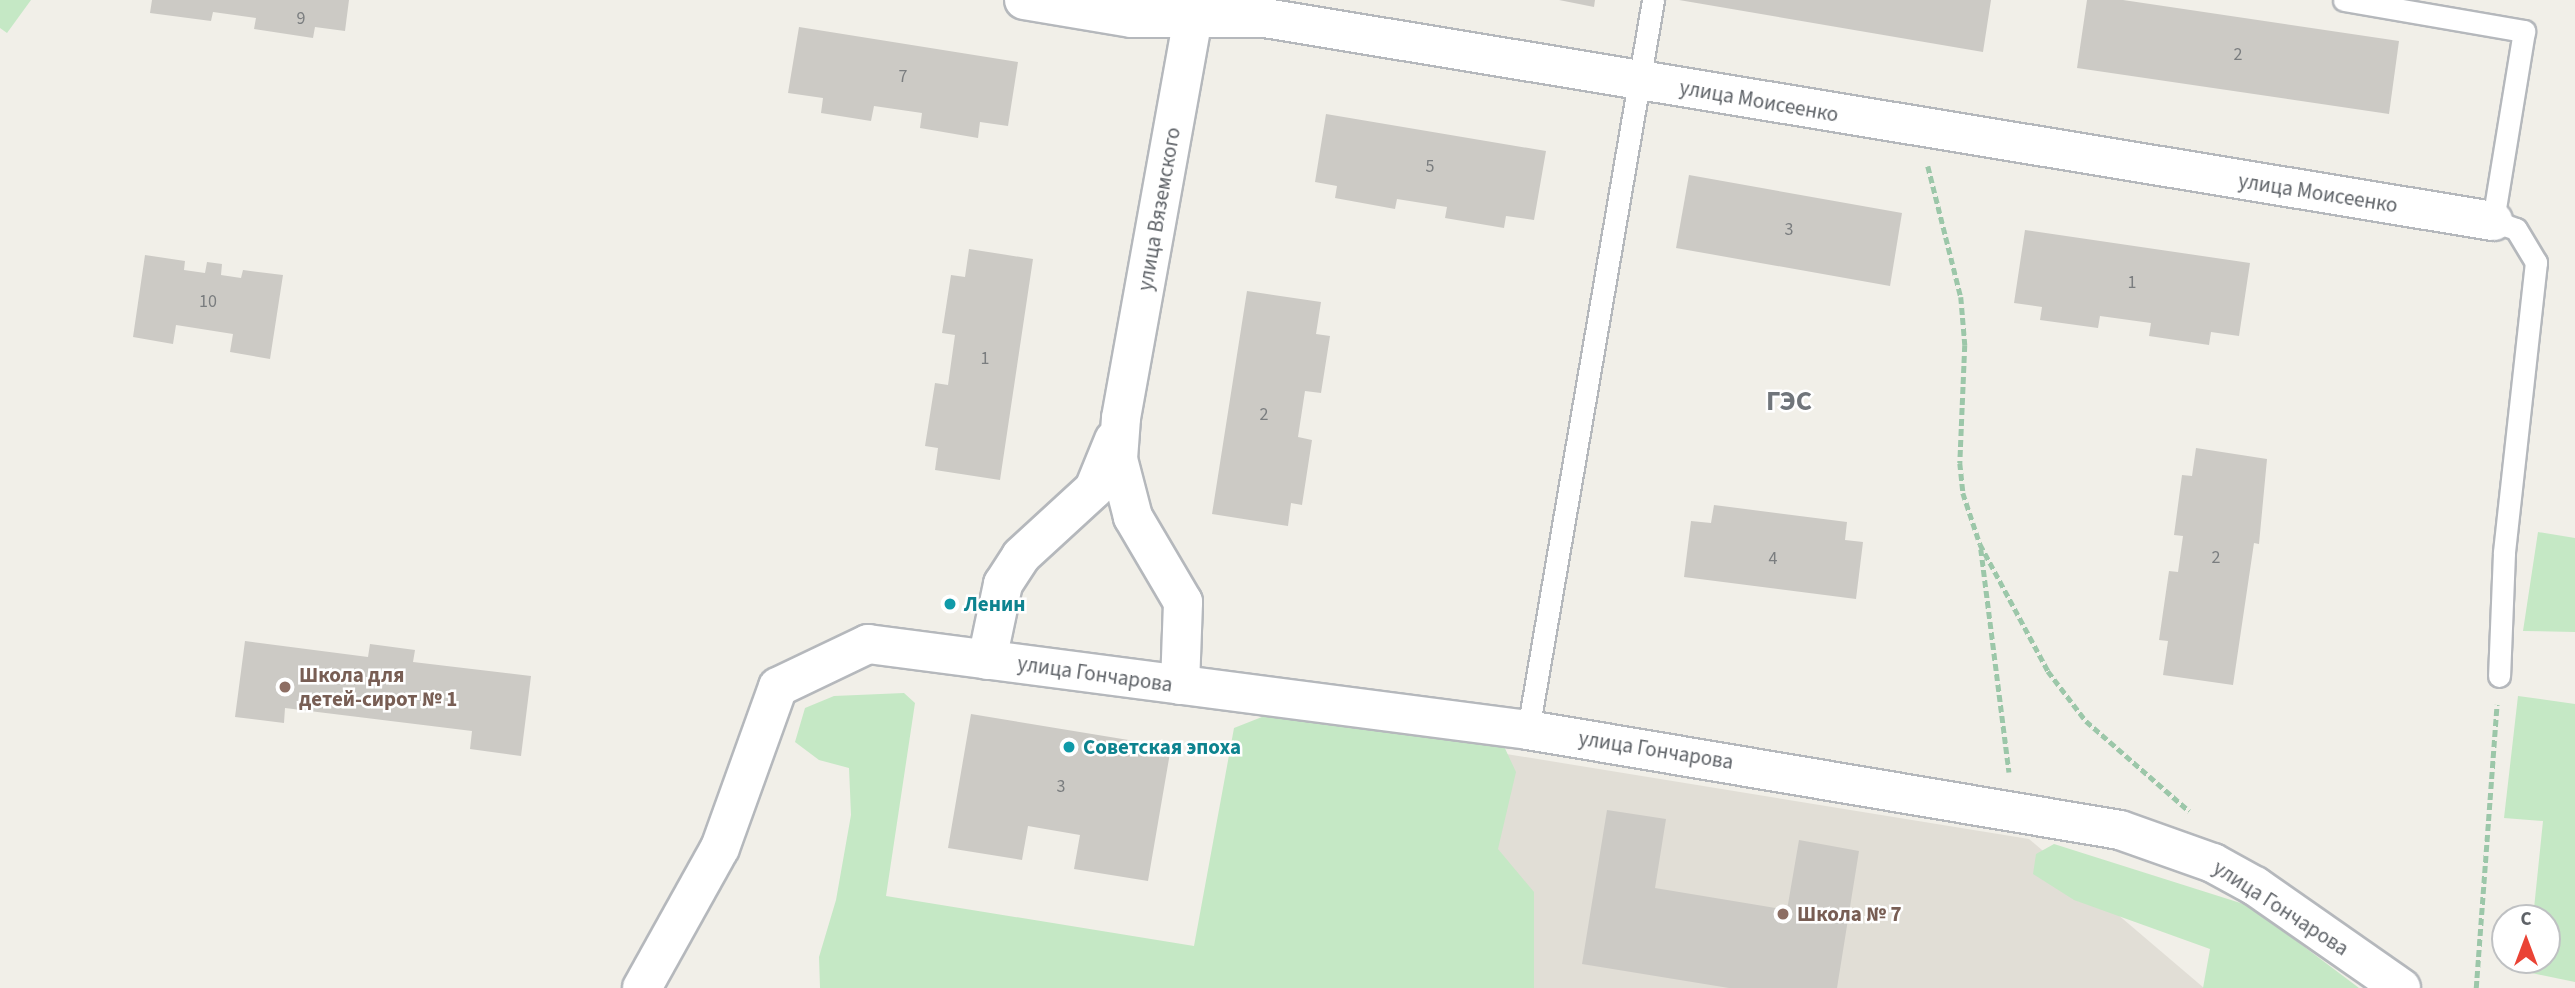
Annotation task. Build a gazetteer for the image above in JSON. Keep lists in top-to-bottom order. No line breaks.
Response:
{"streets":{"street":["улица Моисеенко","улица Вяземского","улица Гончарова"]},"crossings":[["улица Моисеенко","улица Вяземского"]],"districts":["ГЭС"],"places":["Ленин","Школа для детей-сирот № 1","Советская эпоха","Школа № 7"],"house_numbers":["9","2","7","5","3","1","10","1","2","2","4","3"],"north":"top"}
